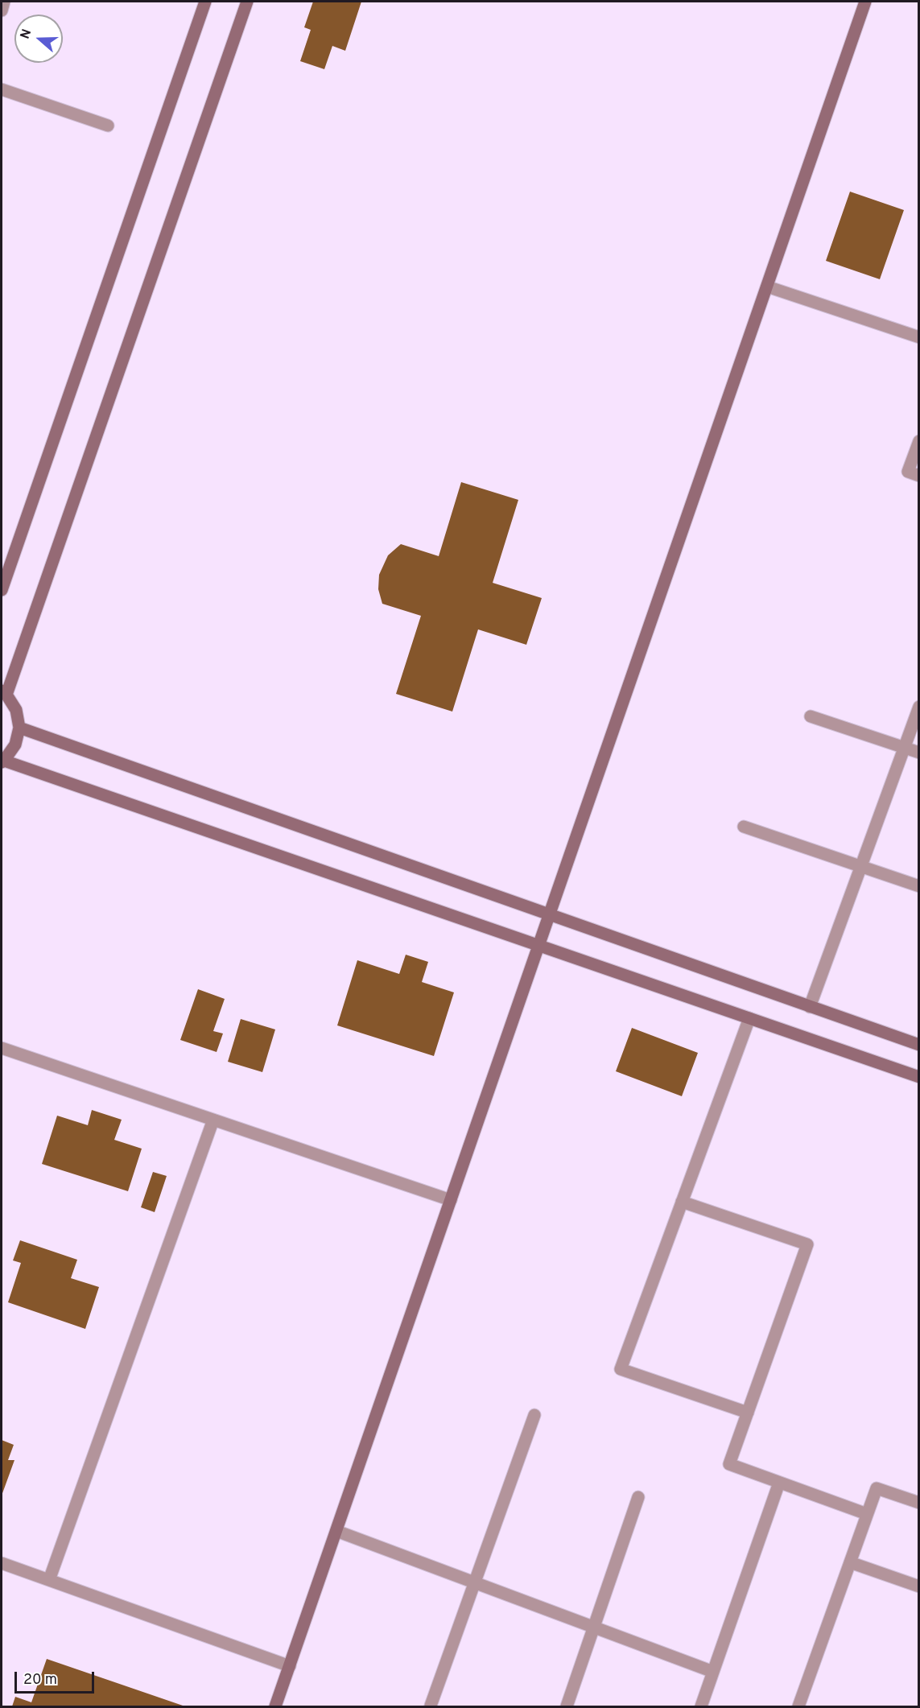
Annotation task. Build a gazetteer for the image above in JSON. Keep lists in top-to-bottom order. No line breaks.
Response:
{"scale_bar":"20 m","north":"left"}
